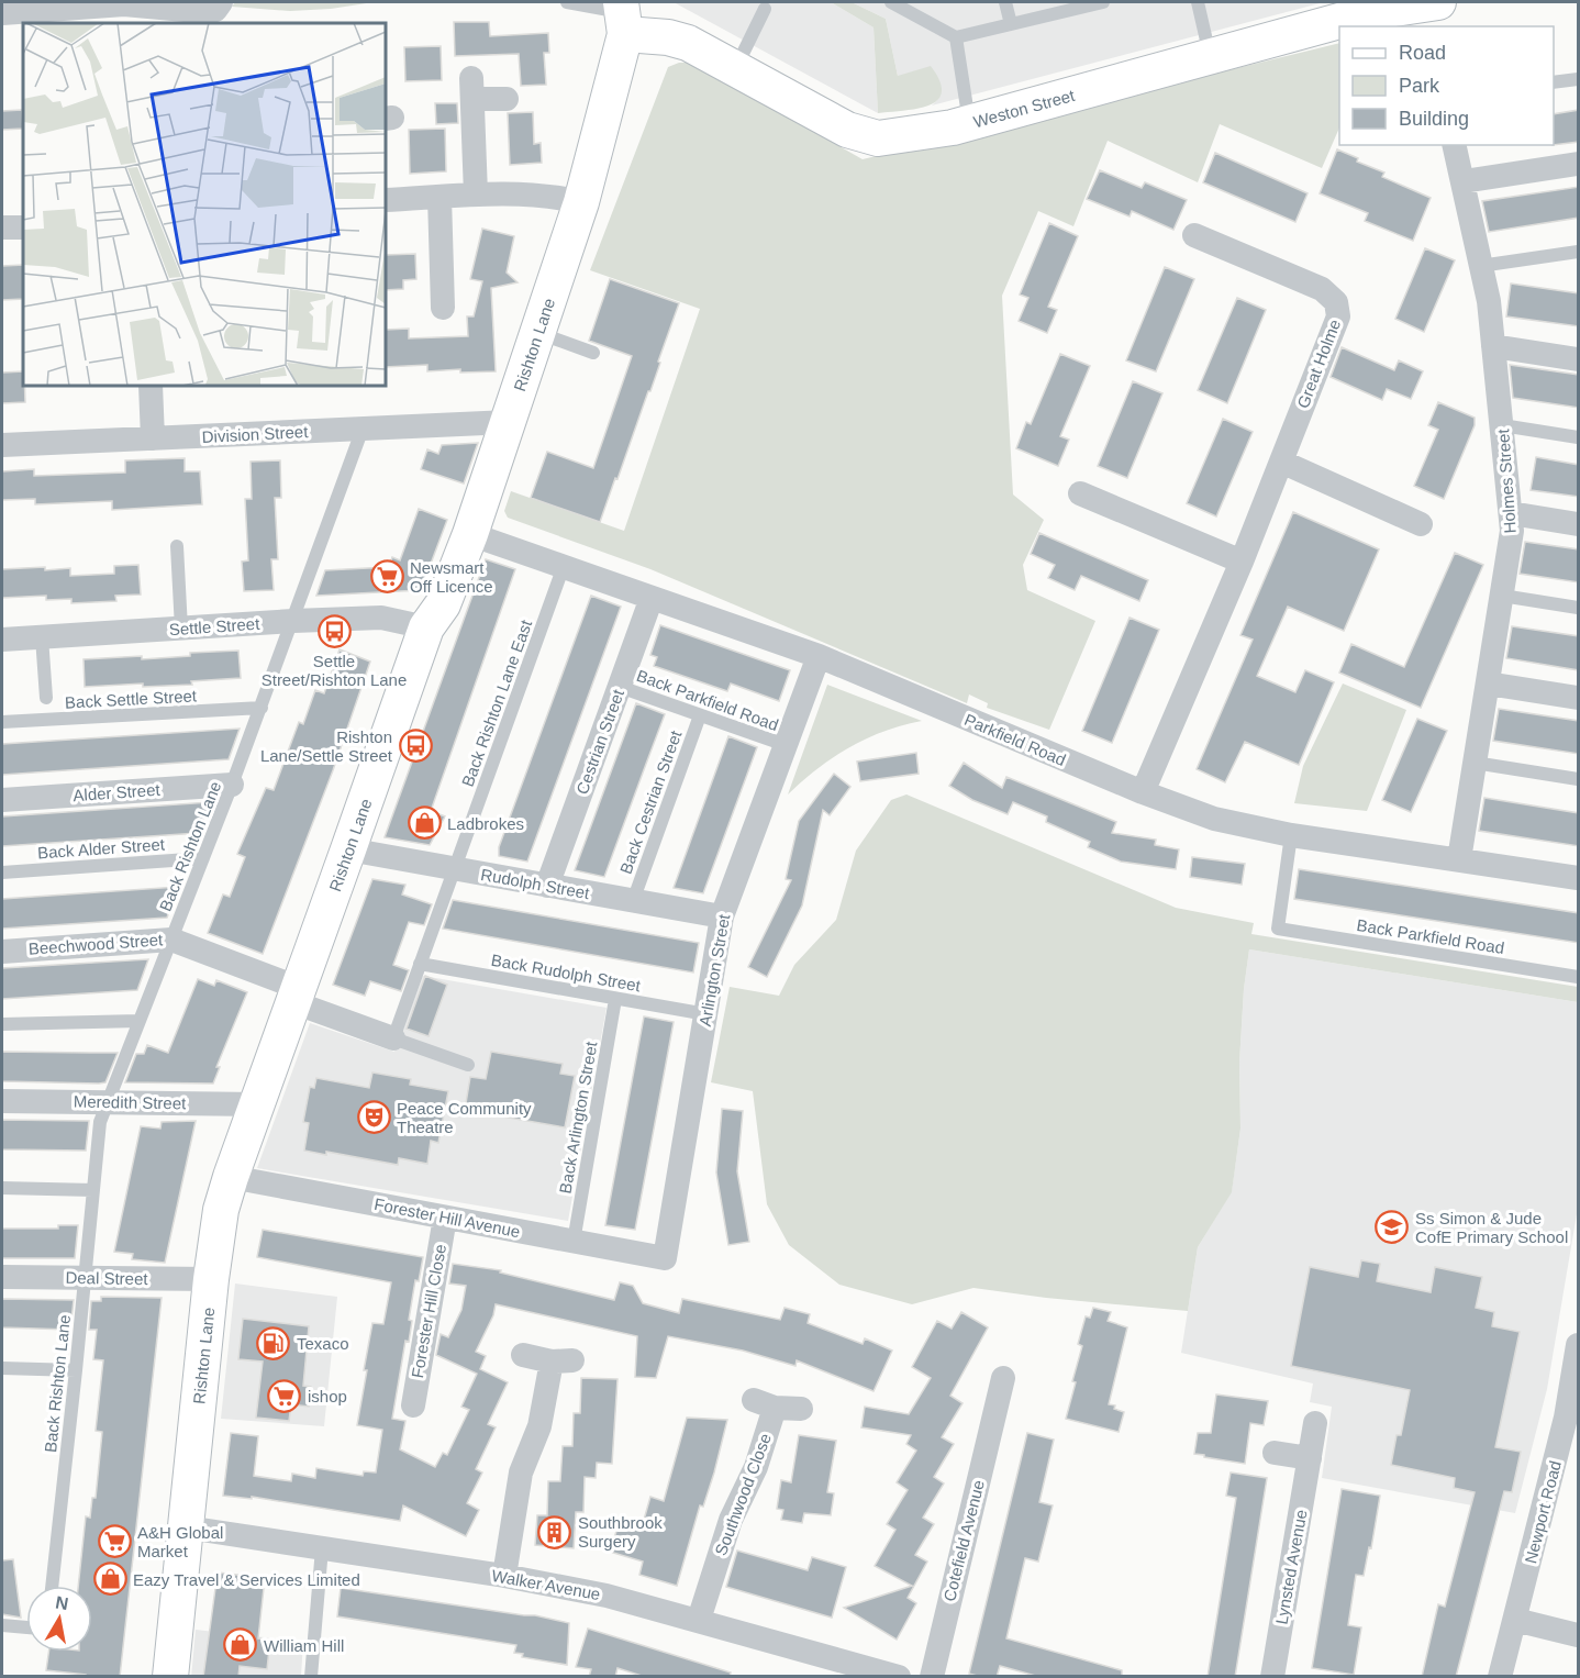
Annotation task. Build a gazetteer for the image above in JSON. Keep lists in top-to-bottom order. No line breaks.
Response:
{"streets":{"street":["Weston Street","Rishton Lane","Great Holme","Division Street","Holmes Street","Settle Street","Parkfield Road","Cestrian Street","Alder Street","Rudolph Street","Beechwood Street","Arlington Street","Meredith Street","Forester Hill Avenue","Deal Street","Forester Hill Close","Southwood Close","Newport Road","Cotefield Avenue","Lynsted Avenue","Walker Avenue"],"lane":["Back Settle Street","Back Parkfield Road","Back Rishton Lane East","Back Cestrian Street","Back Rishton Lane","Back Alder Street","Back Rudolph Street","Back Arlington Street"]},"crossings":[["Weston Street","Rishton Lane"],["Rishton Lane","Division Street"],["Rishton Lane","Settle Street"],["Rishton Lane","Parkfield Road"],["Rishton Lane","Rudolph Street"],["Rishton Lane","Beechwood Street"],["Rishton Lane","Meredith Street"],["Rishton Lane","Forester Hill Avenue"],["Rishton Lane","Deal Street"],["Rishton Lane","Walker Avenue"],["Great Holme","Parkfield Road"],["Division Street","Back Rishton Lane"],["Holmes Street","Parkfield Road"],["Settle Street","Back Rishton Lane"],["Back Settle Street","Back Rishton Lane"],["Back Parkfield Road","Parkfield Road"],["Back Parkfield Road","Cestrian Street"],["Back Parkfield Road","Back Cestrian Street"],["Back Parkfield Road","Arlington Street"],["Back Rishton Lane East","Parkfield Road"],["Back Rishton Lane East","Rudolph Street"],["Back Rishton Lane East","Beechwood Street"],["Back Rishton Lane East","Back Rudolph Street"],["Parkfield Road","Cestrian Street"],["Parkfield Road","Arlington Street"],["Cestrian Street","Rudolph Street"],["Alder Street","Back Rishton Lane"],["Back Cestrian Street","Rudolph Street"],["Back Rishton Lane","Back Alder Street"],["Back Rishton Lane","Beechwood Street"],["Back Rishton Lane","Meredith Street"],["Back Rishton Lane","Deal Street"],["Rudolph Street","Arlington Street"],["Arlington Street","Back Rudolph Street"],["Arlington Street","Forester Hill Avenue"],["Back Rudolph Street","Back Arlington Street"],["Back Arlington Street","Forester Hill Avenue"],["Forester Hill Avenue","Forester Hill Close"],["Southwood Close","Walker Avenue"]],"places":{"supermarket":["Newsmart Off Licence","ishop","A&H Global Market"],"bus stop":["Settle Street/Rishton Lane","Rishton Lane/Settle Street"],"shop":["Ladbrokes","Eazy Travel & Services Limited","William Hill"],"theatre":["Peace Community Theatre"],"school or university":["Ss Simon & Jude CofE Primary School"],"fuel station":["Texaco"],"building":["Southbrook Surgery"]},"legend":["Road","Park","Building"],"north":"top"}
